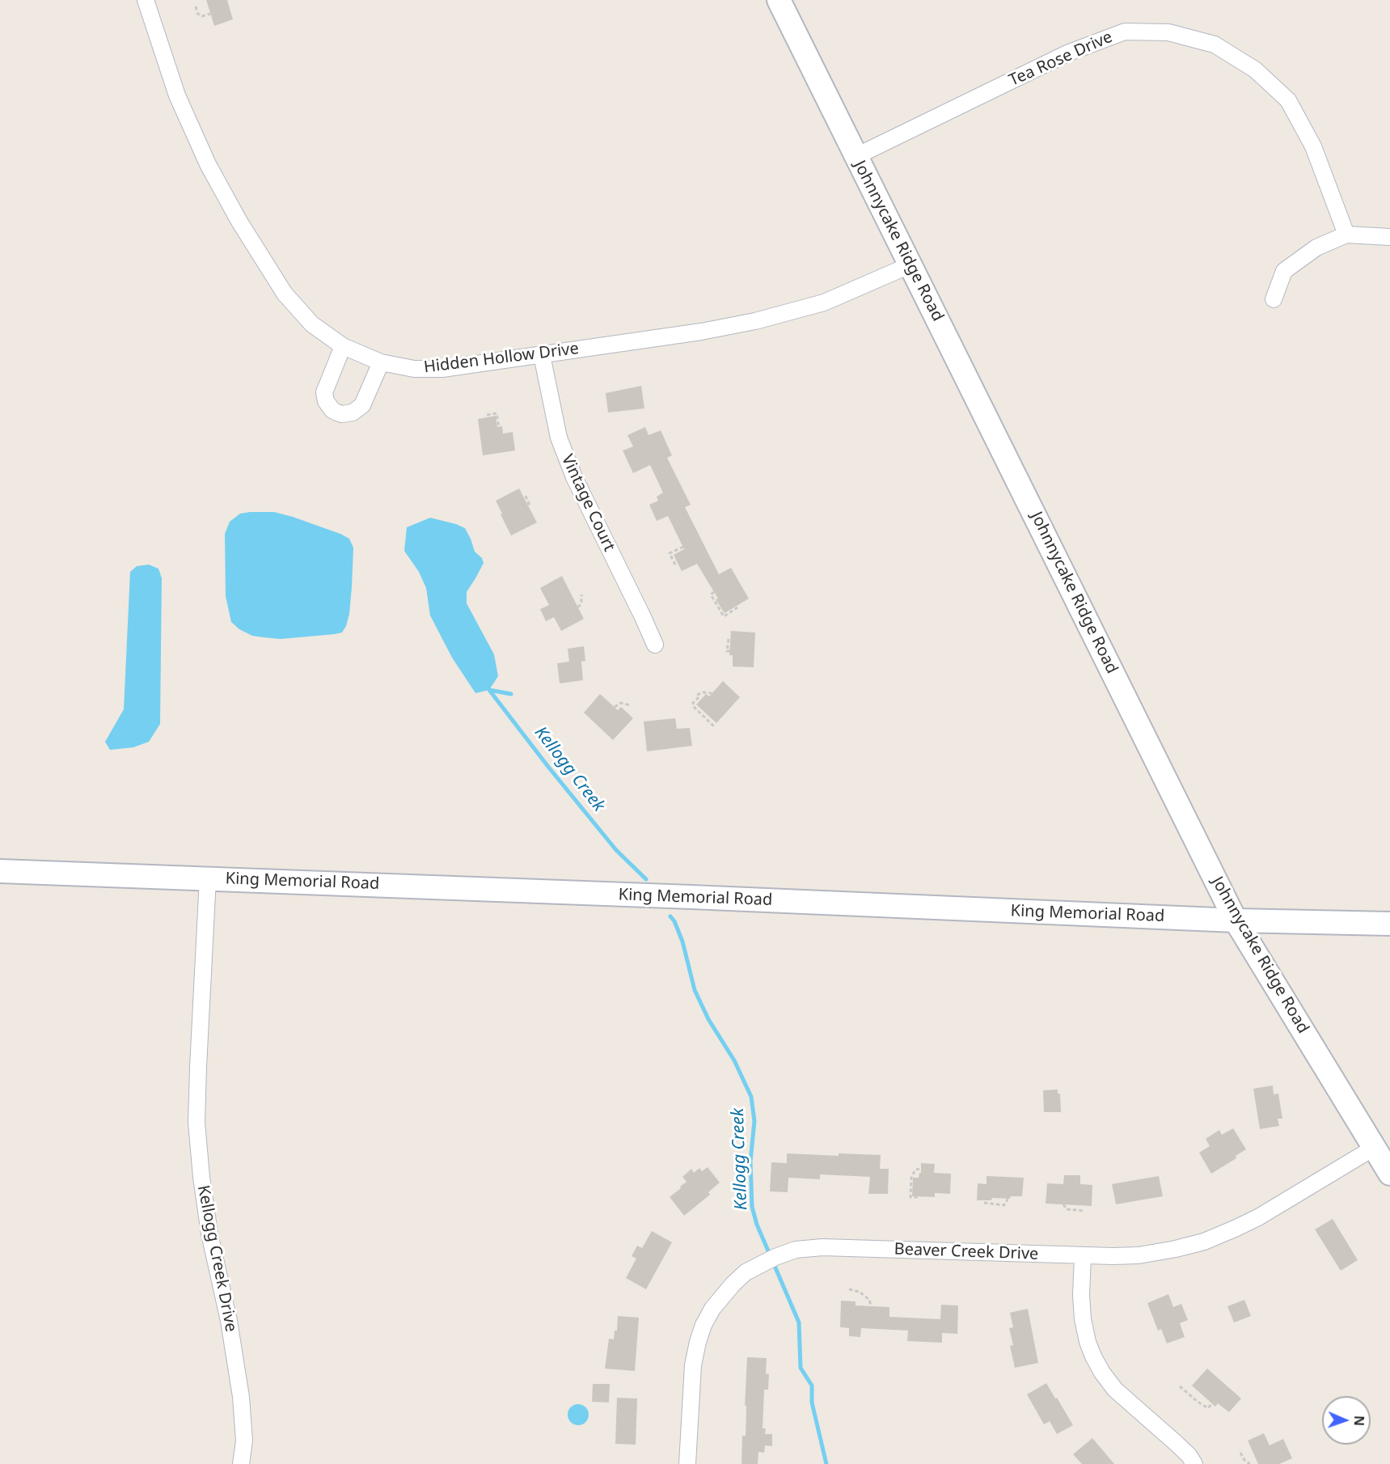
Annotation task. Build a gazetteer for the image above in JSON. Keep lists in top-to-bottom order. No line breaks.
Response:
{"streets":{"street":["Tea Rose Drive","Johnnycake Ridge Road","Hidden Hollow Drive","Vintage Court","King Memorial Road","Beaver Creek Drive","Kellogg Creek Drive"]},"crossings":[["Tea Rose Drive","Johnnycake Ridge Road"],["Johnnycake Ridge Road","Hidden Hollow Drive"],["Johnnycake Ridge Road","King Memorial Road"],["Johnnycake Ridge Road","Beaver Creek Drive"],["Hidden Hollow Drive","Vintage Court"],["King Memorial Road","Kellogg Creek Drive"]],"water":["Kellogg Creek"],"north":"right"}
